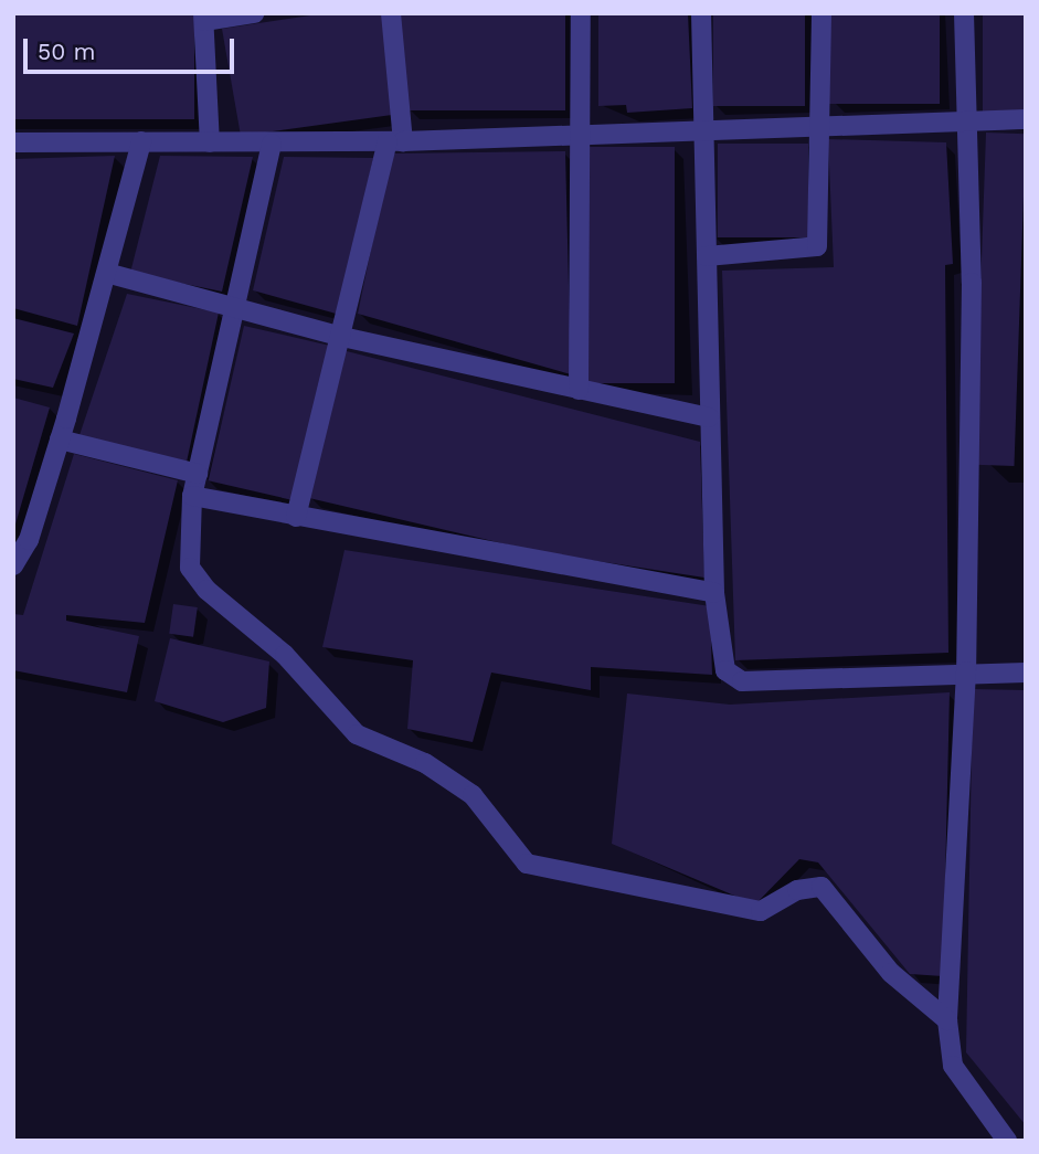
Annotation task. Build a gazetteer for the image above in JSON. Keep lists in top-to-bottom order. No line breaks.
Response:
{"scale_bar":"50 m"}
